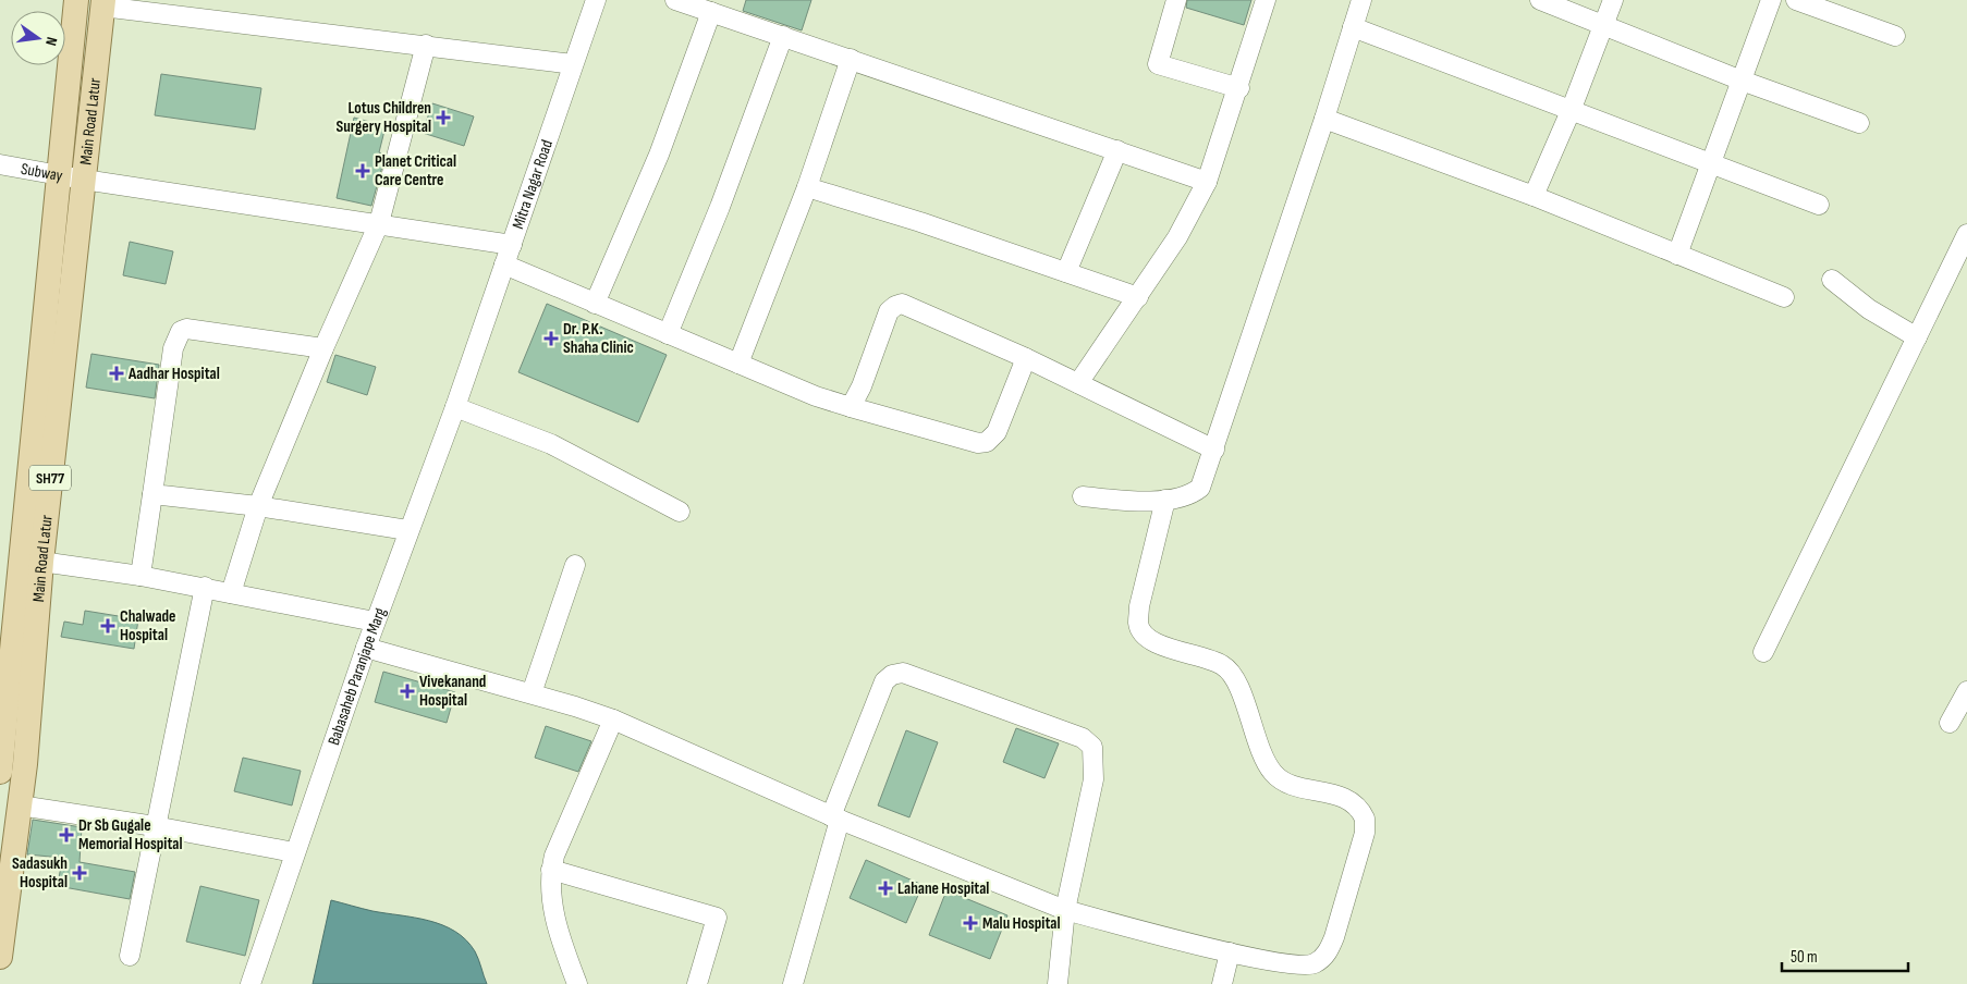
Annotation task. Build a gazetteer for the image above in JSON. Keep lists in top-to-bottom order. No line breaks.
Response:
{"streets":{"main road":["Main Road Latur","SH77"],"street":["Subway","Mitra Nagar Road","Babasaheb Paranjape Marg"]},"crossings":[["Main Road Latur","Subway"],["Subway","Mitra Nagar Road"],["Mitra Nagar Road","Babasaheb Paranjape Marg"]],"places":{"health":["Lotus Children Surgery Hospital","Planet Critical Care Centre","Dr. P.K. Shaha Clinic","Aadhar Hospital","Chalwade Hospital","Vivekanand Hospital","Dr Sb Gugale Memorial Hospital","Sadasukh Hospital","Lahane Hospital","Malu Hospital"]},"scale_bar":"50 m","north":"right"}
